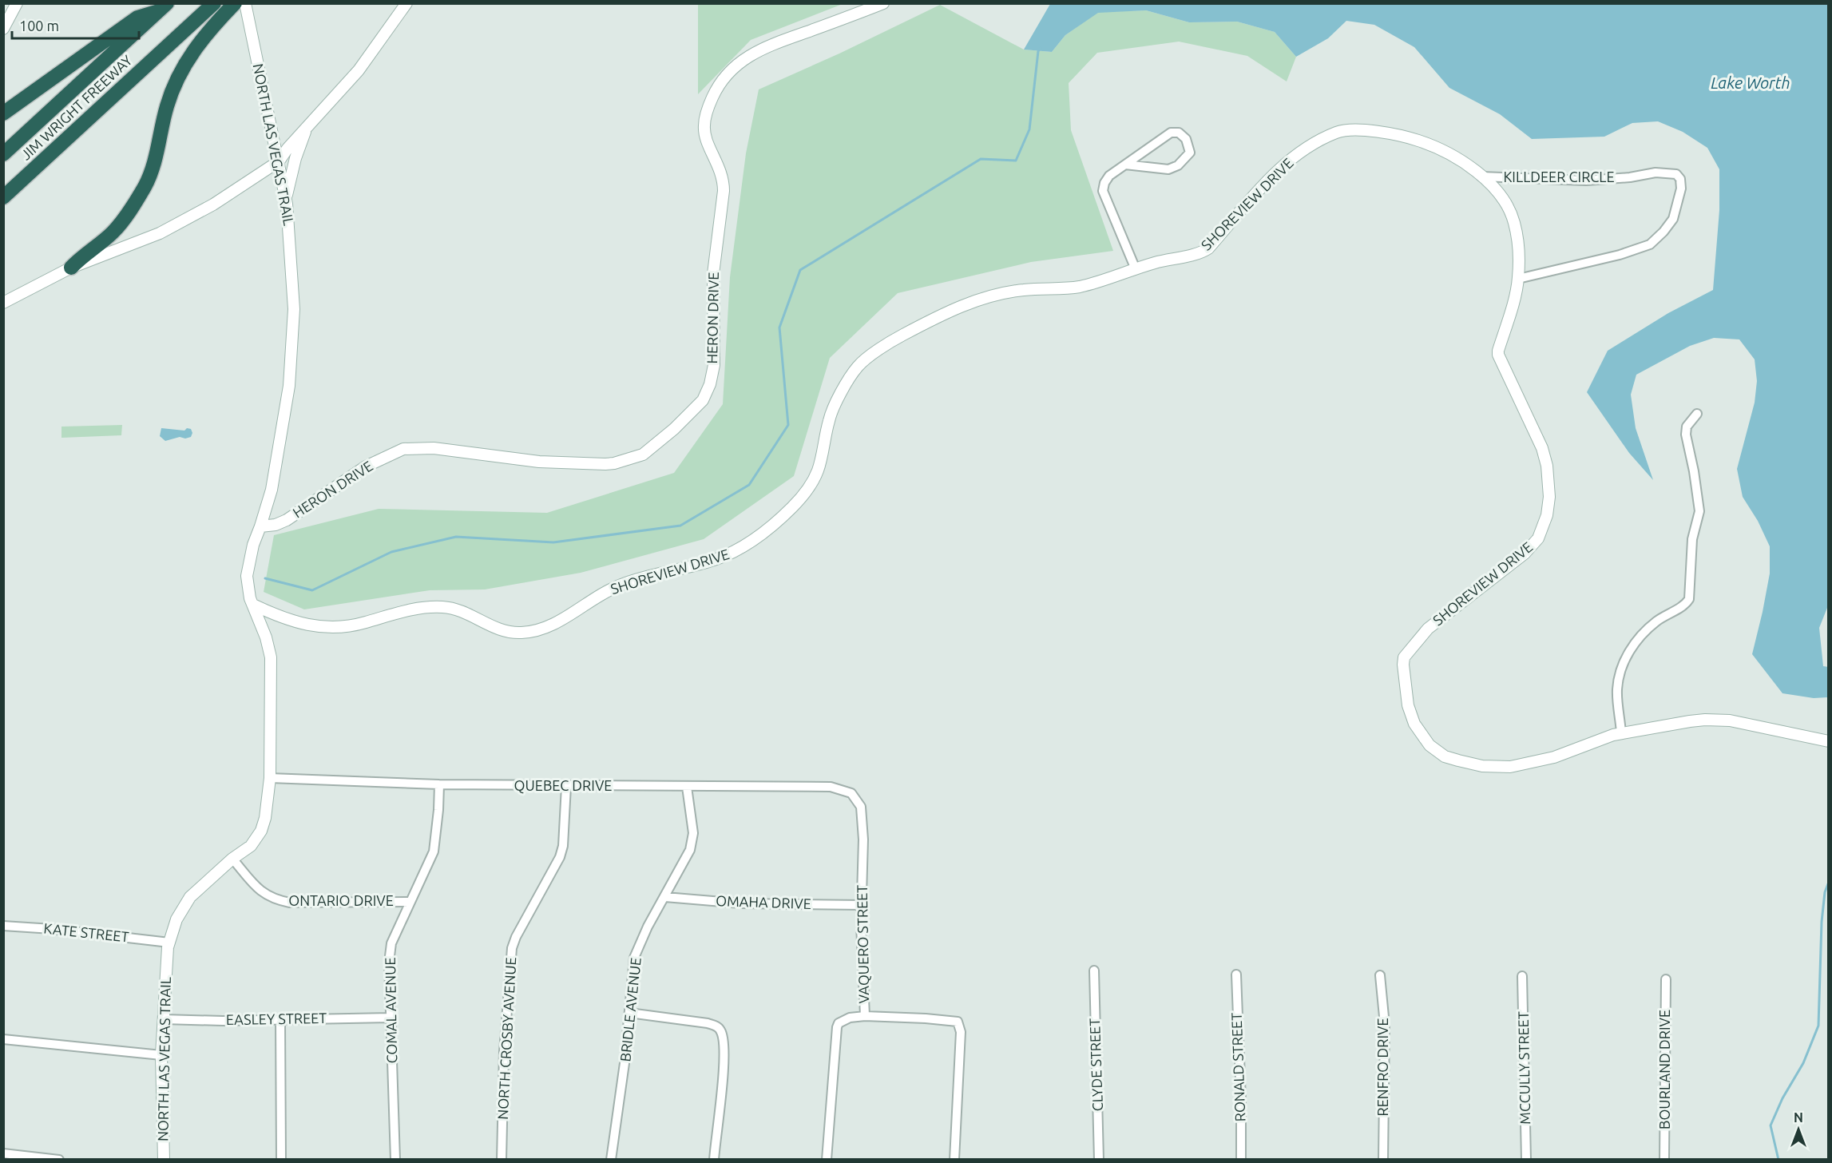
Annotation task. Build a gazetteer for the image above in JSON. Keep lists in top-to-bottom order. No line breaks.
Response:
{"streets":{"highway":["JIM WRIGHT FREEWAY"],"street":["NORTH LAS VEGAS TRAIL","KILLDEER CIRCLE","SHOREVIEW DRIVE","HERON DRIVE","QUEBEC DRIVE","ONTARIO DRIVE","OMAHA DRIVE","KATE STREET","VAQUERO STREET","BRIDLE AVENUE","COMAL AVENUE","EASLEY STREET","NORTH CROSBY AVENUE","CLYDE STREET","RONALD STREET","RENFRO DRIVE","MCCULLY STREET","BOURLAND DRIVE"]},"crossings":[["NORTH LAS VEGAS TRAIL","SHOREVIEW DRIVE"],["NORTH LAS VEGAS TRAIL","HERON DRIVE"],["NORTH LAS VEGAS TRAIL","QUEBEC DRIVE"],["NORTH LAS VEGAS TRAIL","ONTARIO DRIVE"],["NORTH LAS VEGAS TRAIL","KATE STREET"],["NORTH LAS VEGAS TRAIL","EASLEY STREET"],["KILLDEER CIRCLE","SHOREVIEW DRIVE"],["QUEBEC DRIVE","VAQUERO STREET"],["QUEBEC DRIVE","BRIDLE AVENUE"],["QUEBEC DRIVE","COMAL AVENUE"],["QUEBEC DRIVE","NORTH CROSBY AVENUE"],["ONTARIO DRIVE","COMAL AVENUE"],["OMAHA DRIVE","VAQUERO STREET"],["OMAHA DRIVE","BRIDLE AVENUE"],["COMAL AVENUE","EASLEY STREET"]],"water":["Lake Worth"],"scale_bar":"100 m","north":"top"}
